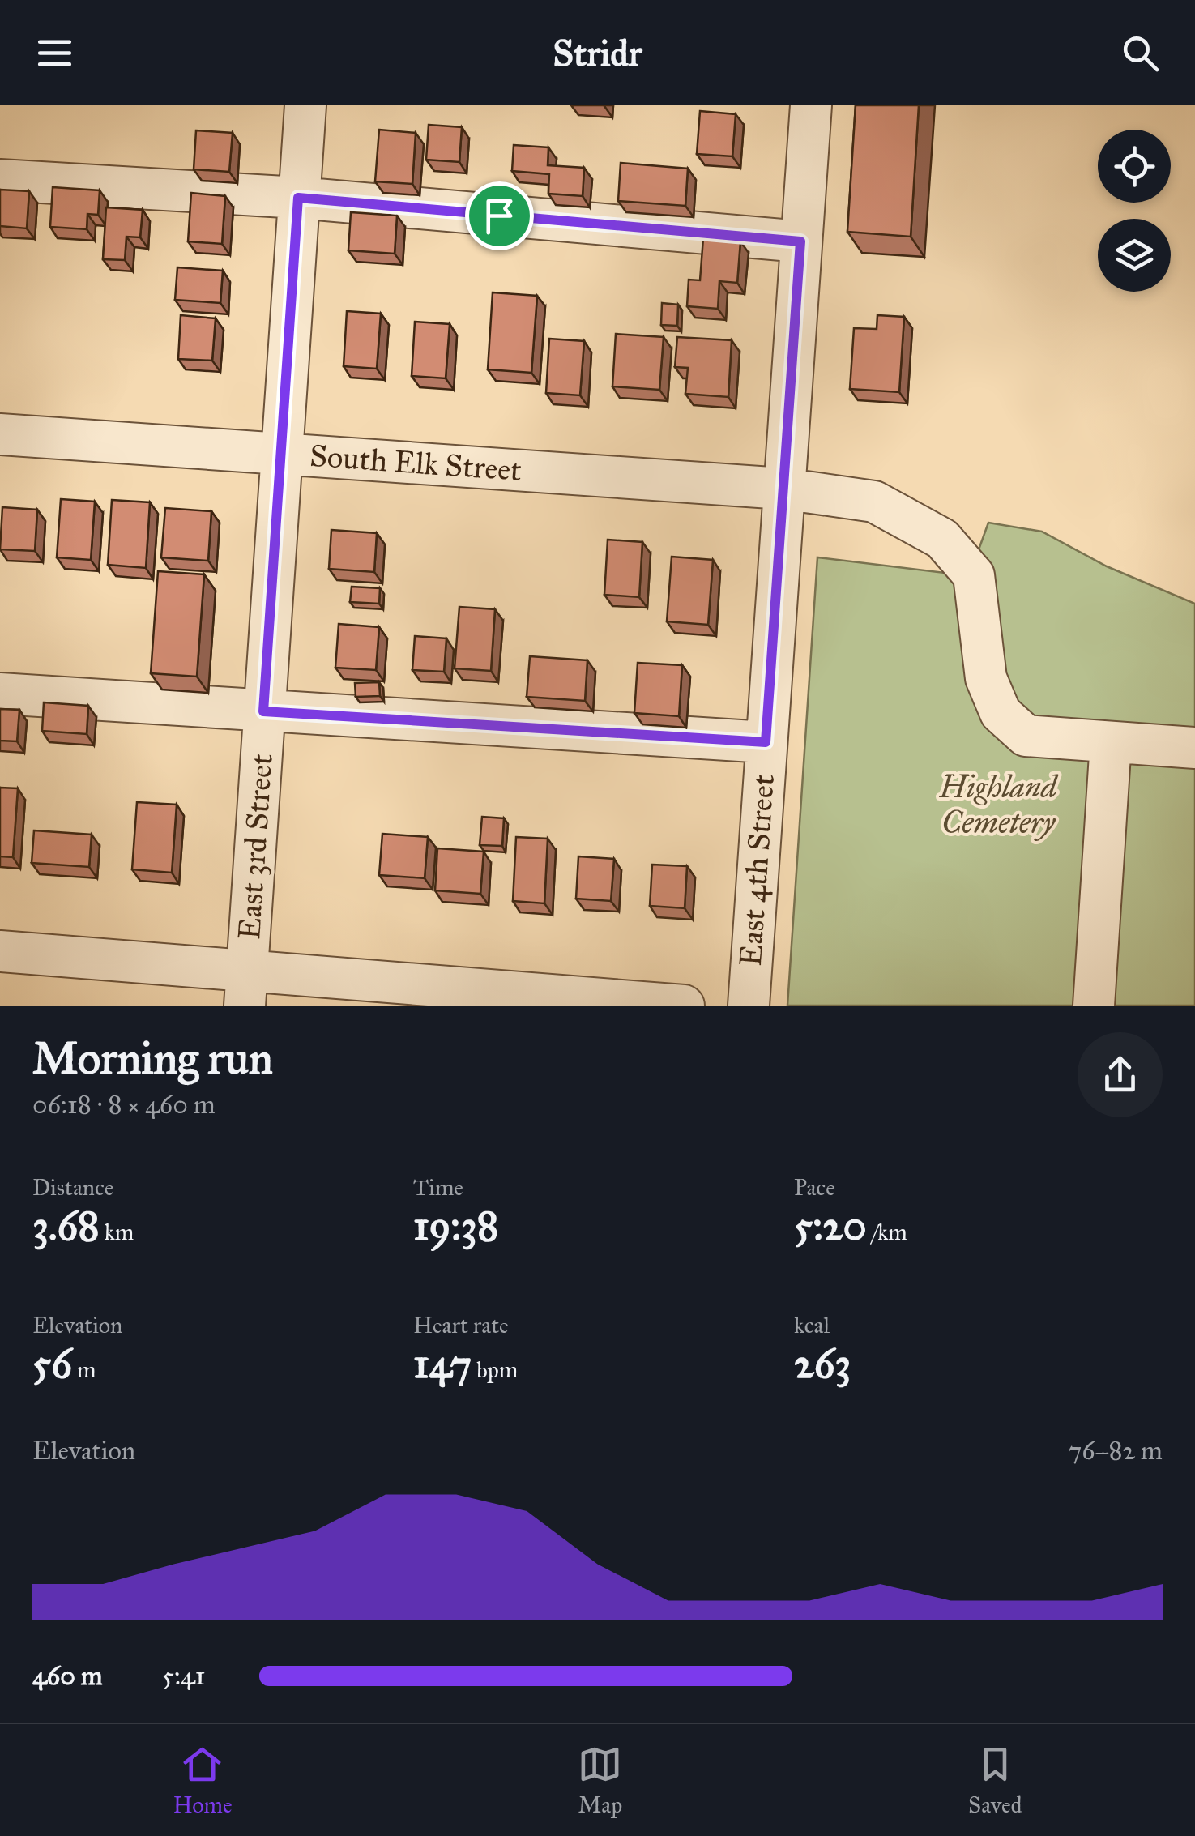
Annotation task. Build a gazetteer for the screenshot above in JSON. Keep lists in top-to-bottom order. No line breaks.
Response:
{"streets":{"street":["South Elk Street","East 3rd Street","East 4th Street"]},"crossings":[["South Elk Street","East 3rd Street"],["South Elk Street","East 4th Street"]],"parks":["Highland Cemetery"],"page":{"header":"Stridr","heading":["Morning run","06:18 · 8 × 460 m"],"stats":[["Distance","3.68 km"],["Time","19:38"],["Pace","5:20 /km"],["Elevation","56 m"],["Heart rate","147 bpm"],["kcal","263"]],"chart":["Elevation","76–82 m"],"list":[{"name":"460 m","note":"5:41"}],"tabs":["Home","Map","Saved"]}}
